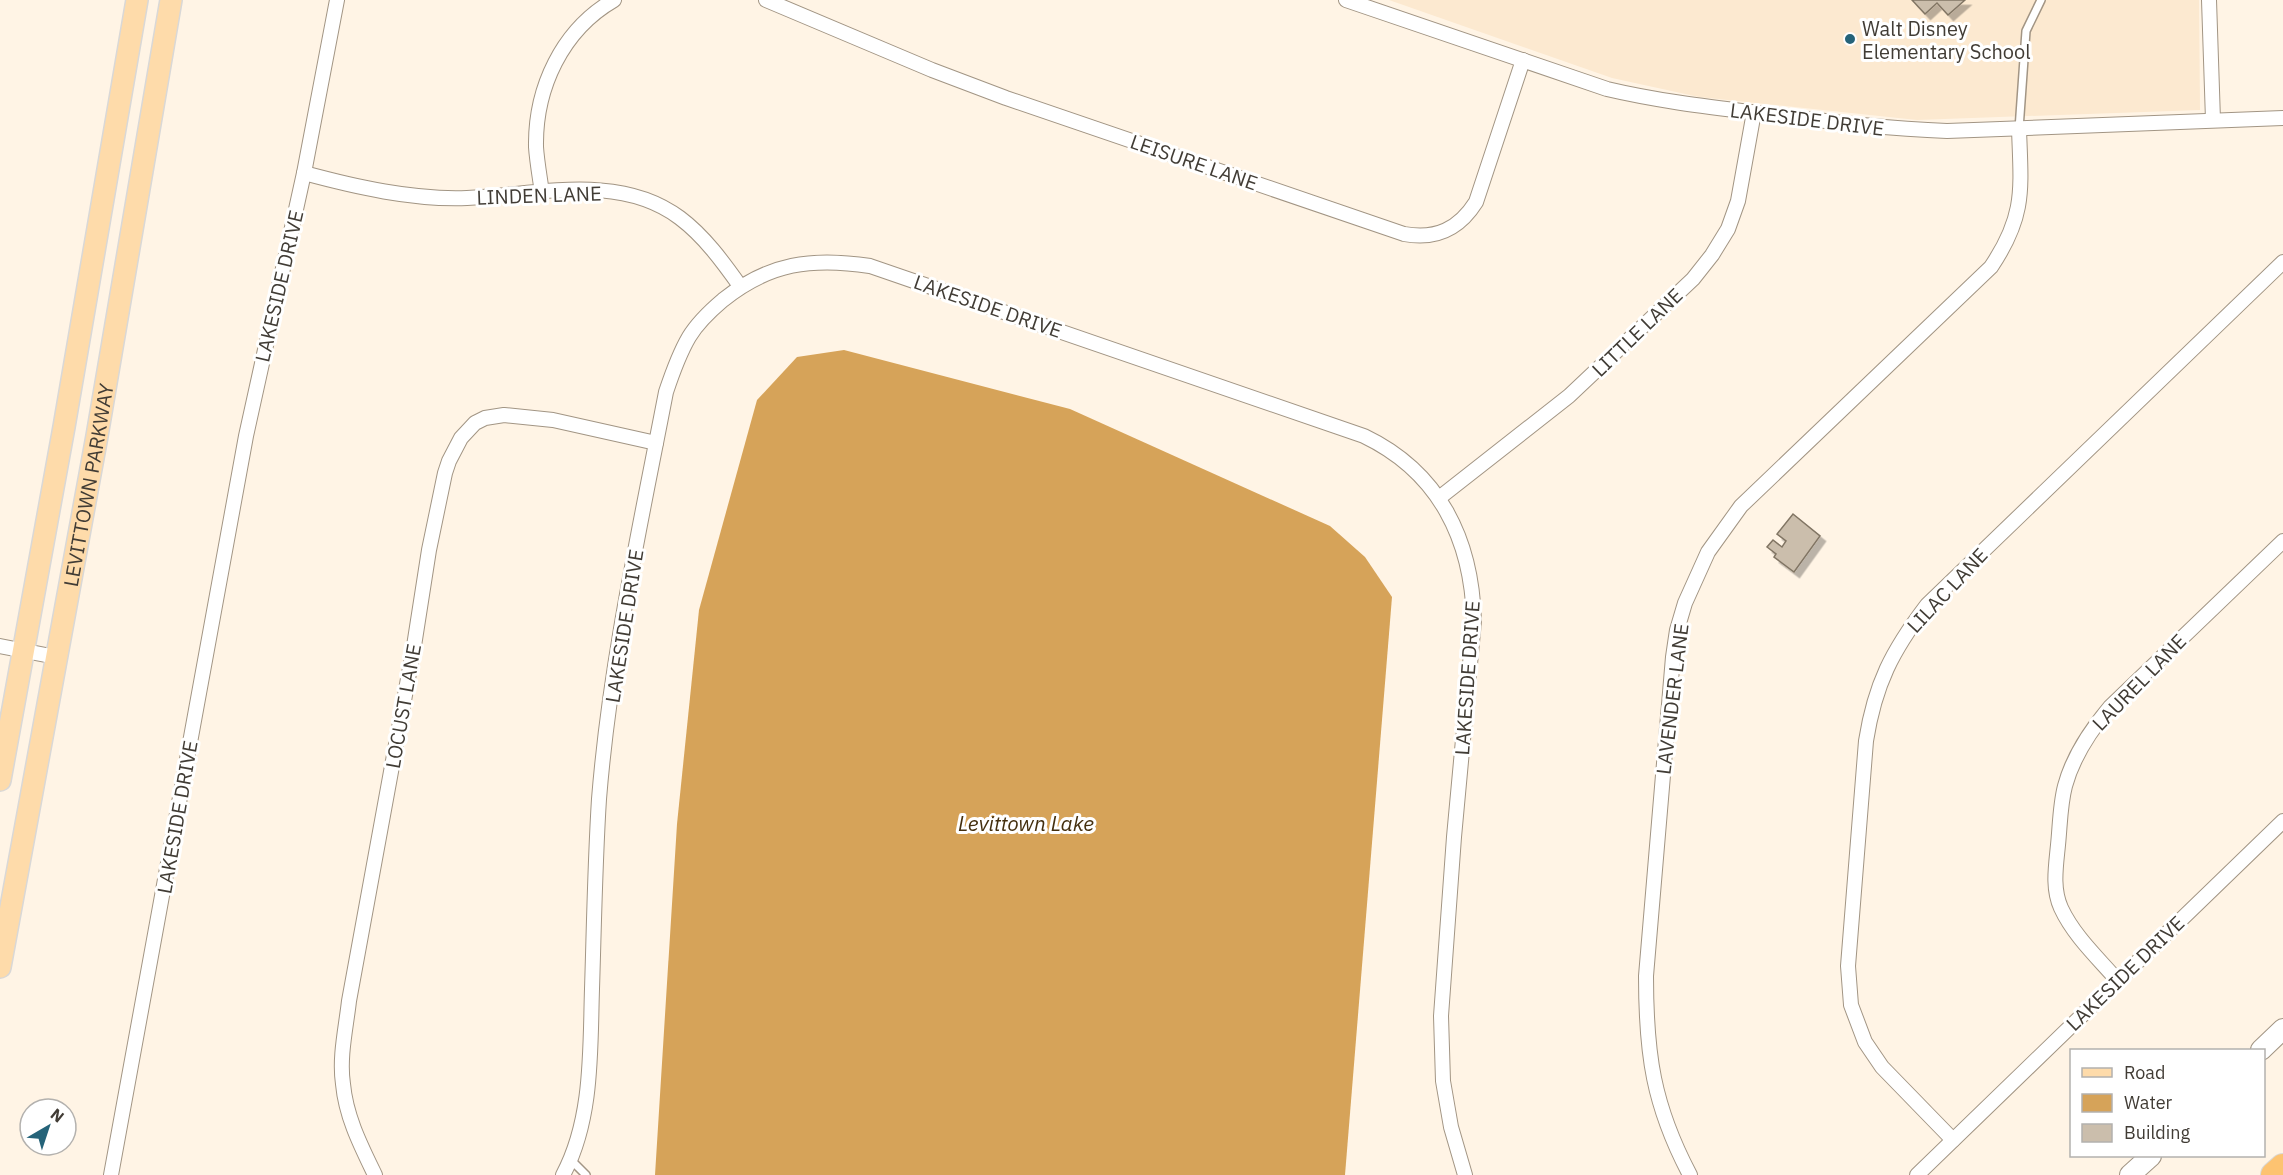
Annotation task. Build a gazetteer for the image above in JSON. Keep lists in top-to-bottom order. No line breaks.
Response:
{"streets":{"main road":["LEVITTOWN PARKWAY"],"street":["LAKESIDE DRIVE","LEISURE LANE","LINDEN LANE","LITTLE LANE","LILAC LANE","LAUREL LANE","LAVENDER LANE","LOCUST LANE"]},"crossings":[["LAKESIDE DRIVE","LEISURE LANE"],["LAKESIDE DRIVE","LINDEN LANE"],["LAKESIDE DRIVE","LITTLE LANE"],["LAKESIDE DRIVE","LILAC LANE"],["LAKESIDE DRIVE","LAUREL LANE"],["LAKESIDE DRIVE","LAVENDER LANE"],["LAKESIDE DRIVE","LOCUST LANE"]],"water":["Levittown Lake"],"places":["Walt Disney Elementary School"],"legend":["Road","Water","Building"],"north":"top right"}
